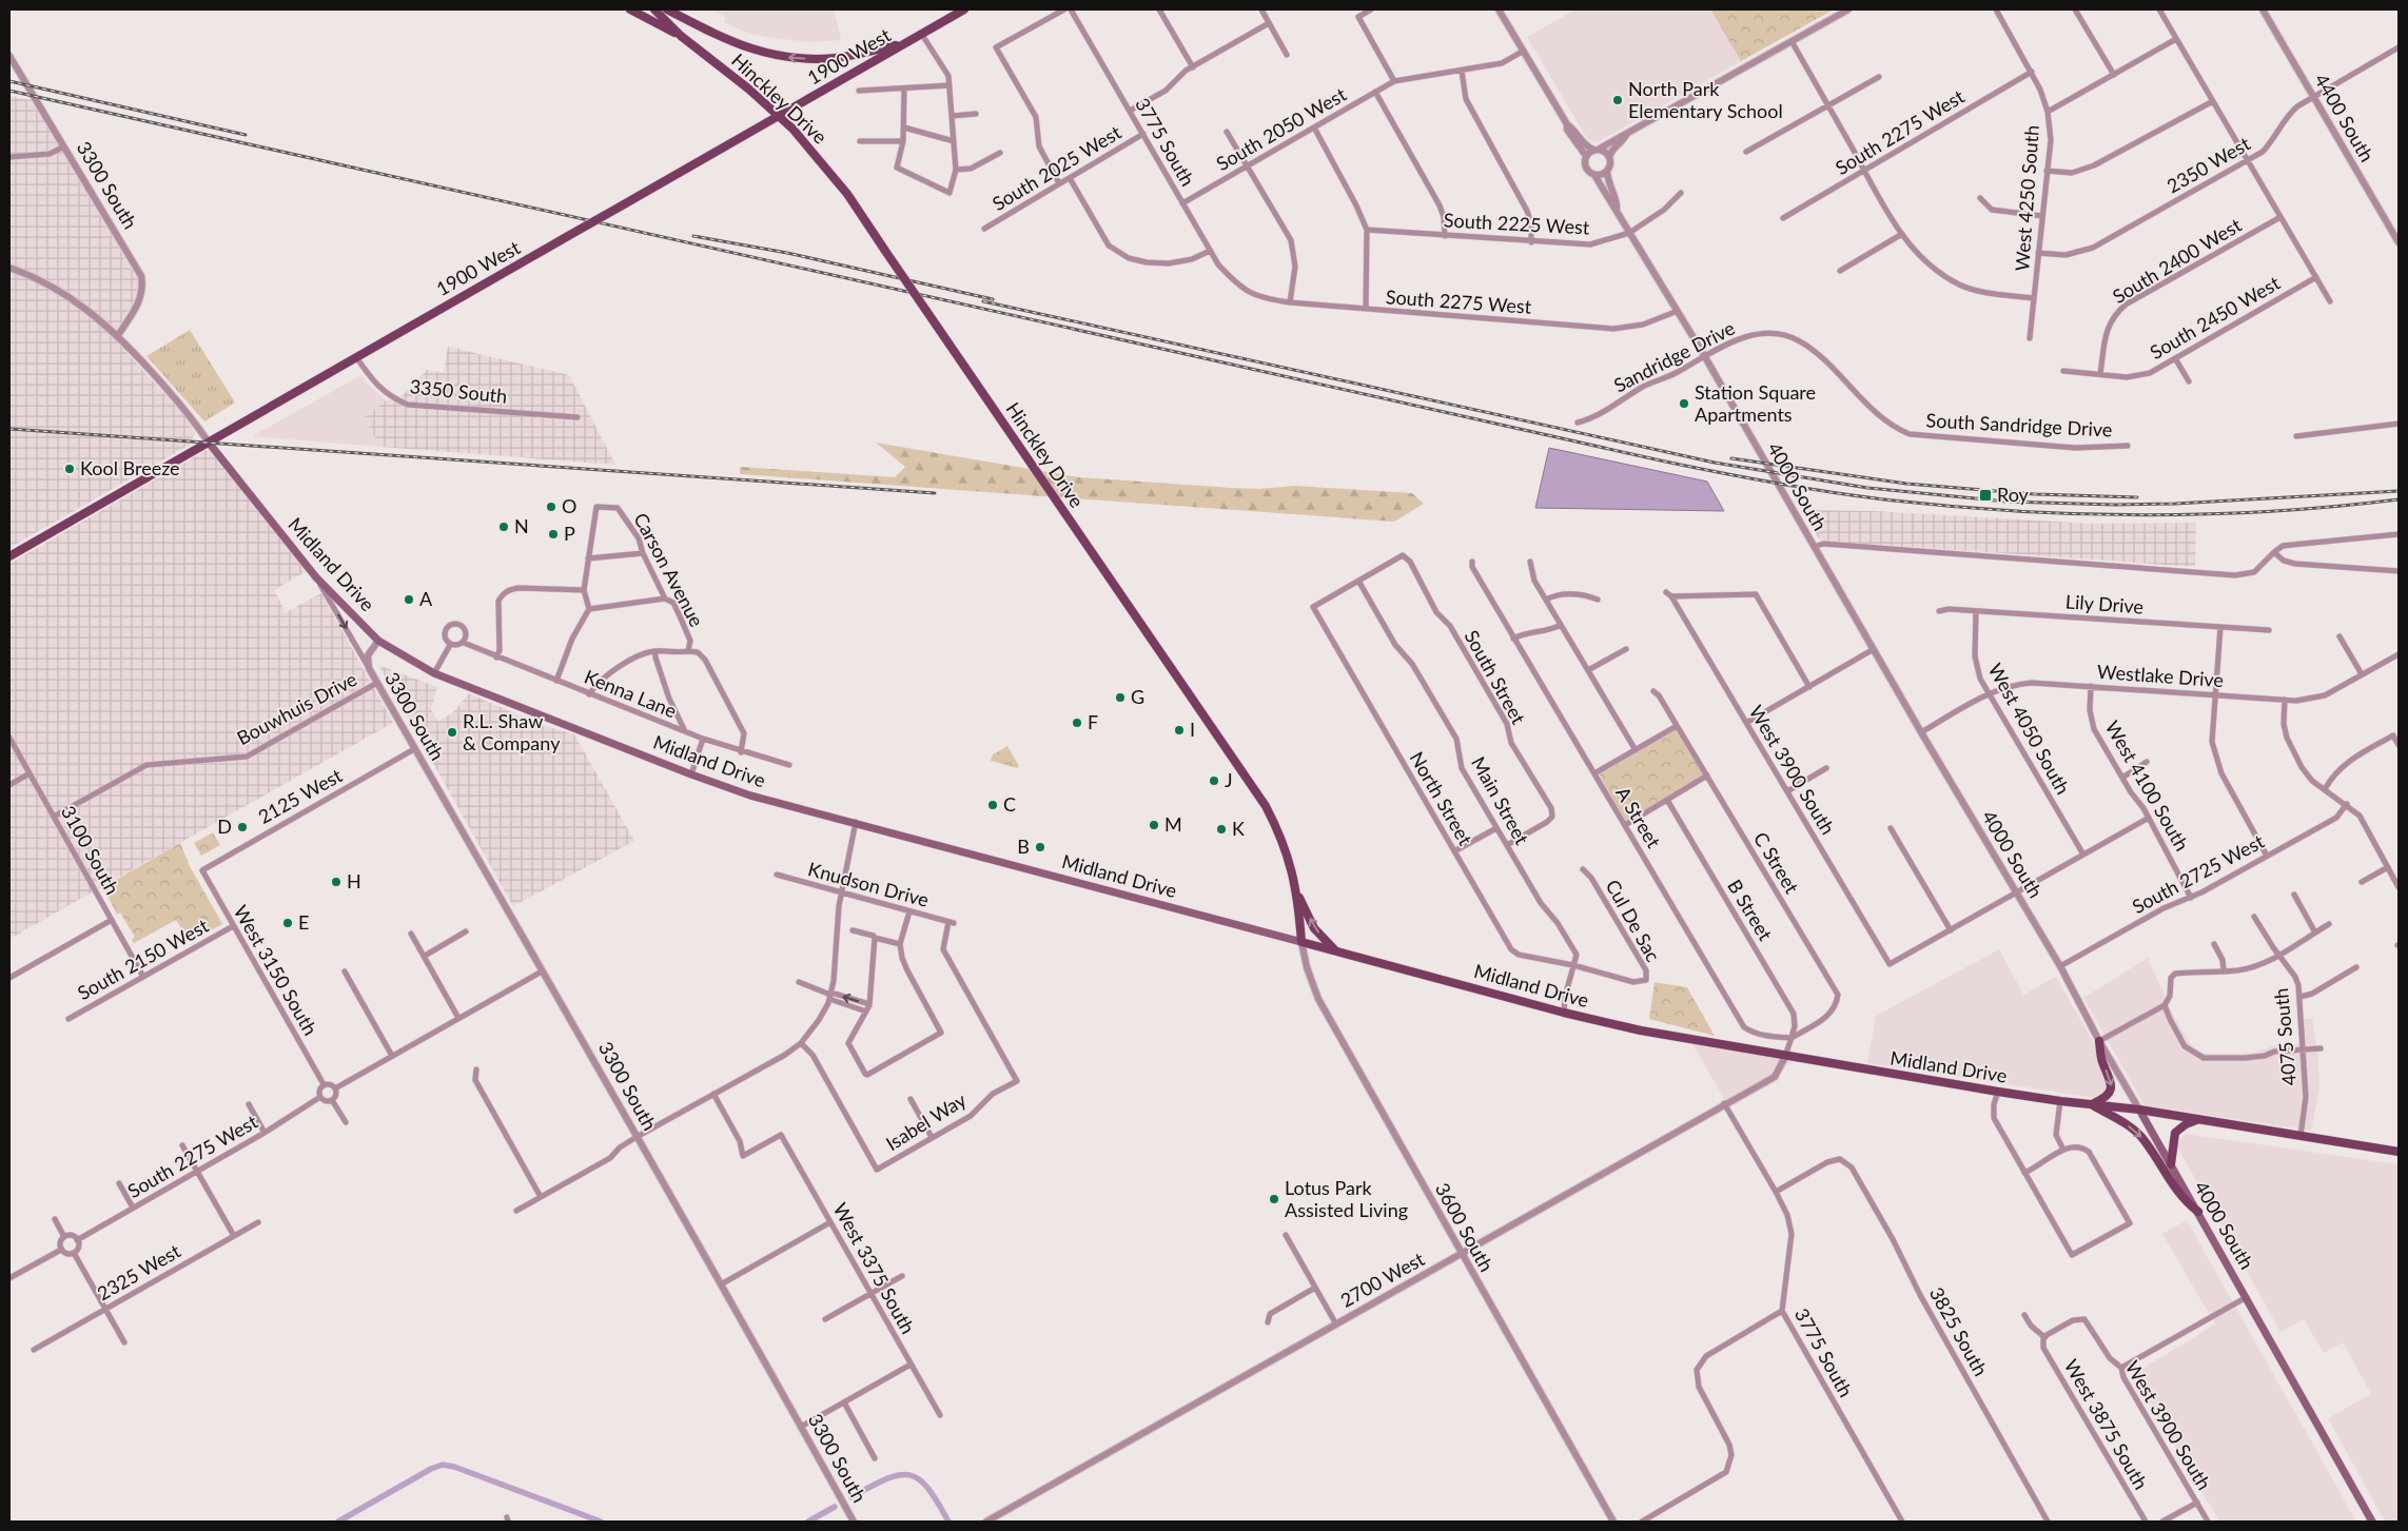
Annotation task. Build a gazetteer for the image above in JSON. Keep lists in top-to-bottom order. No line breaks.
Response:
{"streets":{"main road":["1900 West","Hinckley Drive","4000 South","Midland Drive"],"street":["4400 South","South 2050 West","South 2275 West","3775 South","2350 West","South 2025 West","3300 South","West 4250 South","South 2225 West","South 2400 West","South 2450 West","Sandridge Drive","3350 South","South Sandridge Drive","Carson Avenue","Lily Drive","Westlake Drive","South Street","Kenna Lane","Bouwhuis Drive","West 4050 South","West 3900 South","West 4100 South","2125 West","North Street","Main Street","A Street","3100 South","C Street","South 2725 West","Knudson Drive","B Street","Cul De Sac","South 2150 West","West 3150 South","4075 South","Isabel Way","3600 South","West 3375 South","2325 West","2700 West","3825 South","West 3875 South"]},"crossings":[["1900 West","Hinckley Drive"],["1900 West","3350 South"],["1900 West","Midland Drive"],["Hinckley Drive","Midland Drive"],["Hinckley Drive","3600 South"],["4400 South","2350 West"],["South 2050 West","3775 South"],["South 2275 West","3775 South"],["South 2275 West","West 4250 South"],["South 2275 West","4000 South"],["South 2275 West","West 3150 South"],["3775 South","South 2025 West"],["3775 South","2700 West"],["3775 South","3825 South"],["2350 West","West 4250 South"],["3300 South","Midland Drive"],["3300 South","Bouwhuis Drive"],["3300 South","2125 West"],["South 2225 West","4000 South"],["South 2400 West","South 2450 West"],["Sandridge Drive","South Sandridge Drive"],["Sandridge Drive","4000 South"],["4000 South","Midland Drive"],["4000 South","Westlake Drive"],["4000 South","South 2725 West"],["Midland Drive","Main Street"],["Midland Drive","4075 South"],["Midland Drive","3600 South"],["Midland Drive","2700 West"],["Carson Avenue","Kenna Lane"],["Lily Drive","West 4050 South"],["Westlake Drive","West 4050 South"],["Westlake Drive","West 4100 South"],["South Street","North Street"],["South Street","Main Street"],["Bouwhuis Drive","3100 South"],["West 3900 South","West 3875 South"],["West 4100 South","South 2725 West"],["2125 West","West 3150 South"],["North Street","Main Street"],["North Street","Cul De Sac"],["Main Street","Cul De Sac"],["A Street","C Street"],["A Street","B Street"],["3100 South","South 2150 West"],["C Street","B Street"],["Knudson Drive","Isabel Way"],["South 2150 West","West 3150 South"],["3600 South","2700 West"]],"places":{"other":["North Park Elementary School","Station Square Apartments","Kool Breeze","O","N","P","A","G","F","I","R.L. Shaw & Company","J","C","M","D","K","B","H","E","Lotus Park Assisted Living"],"transit":["Roy"]}}
